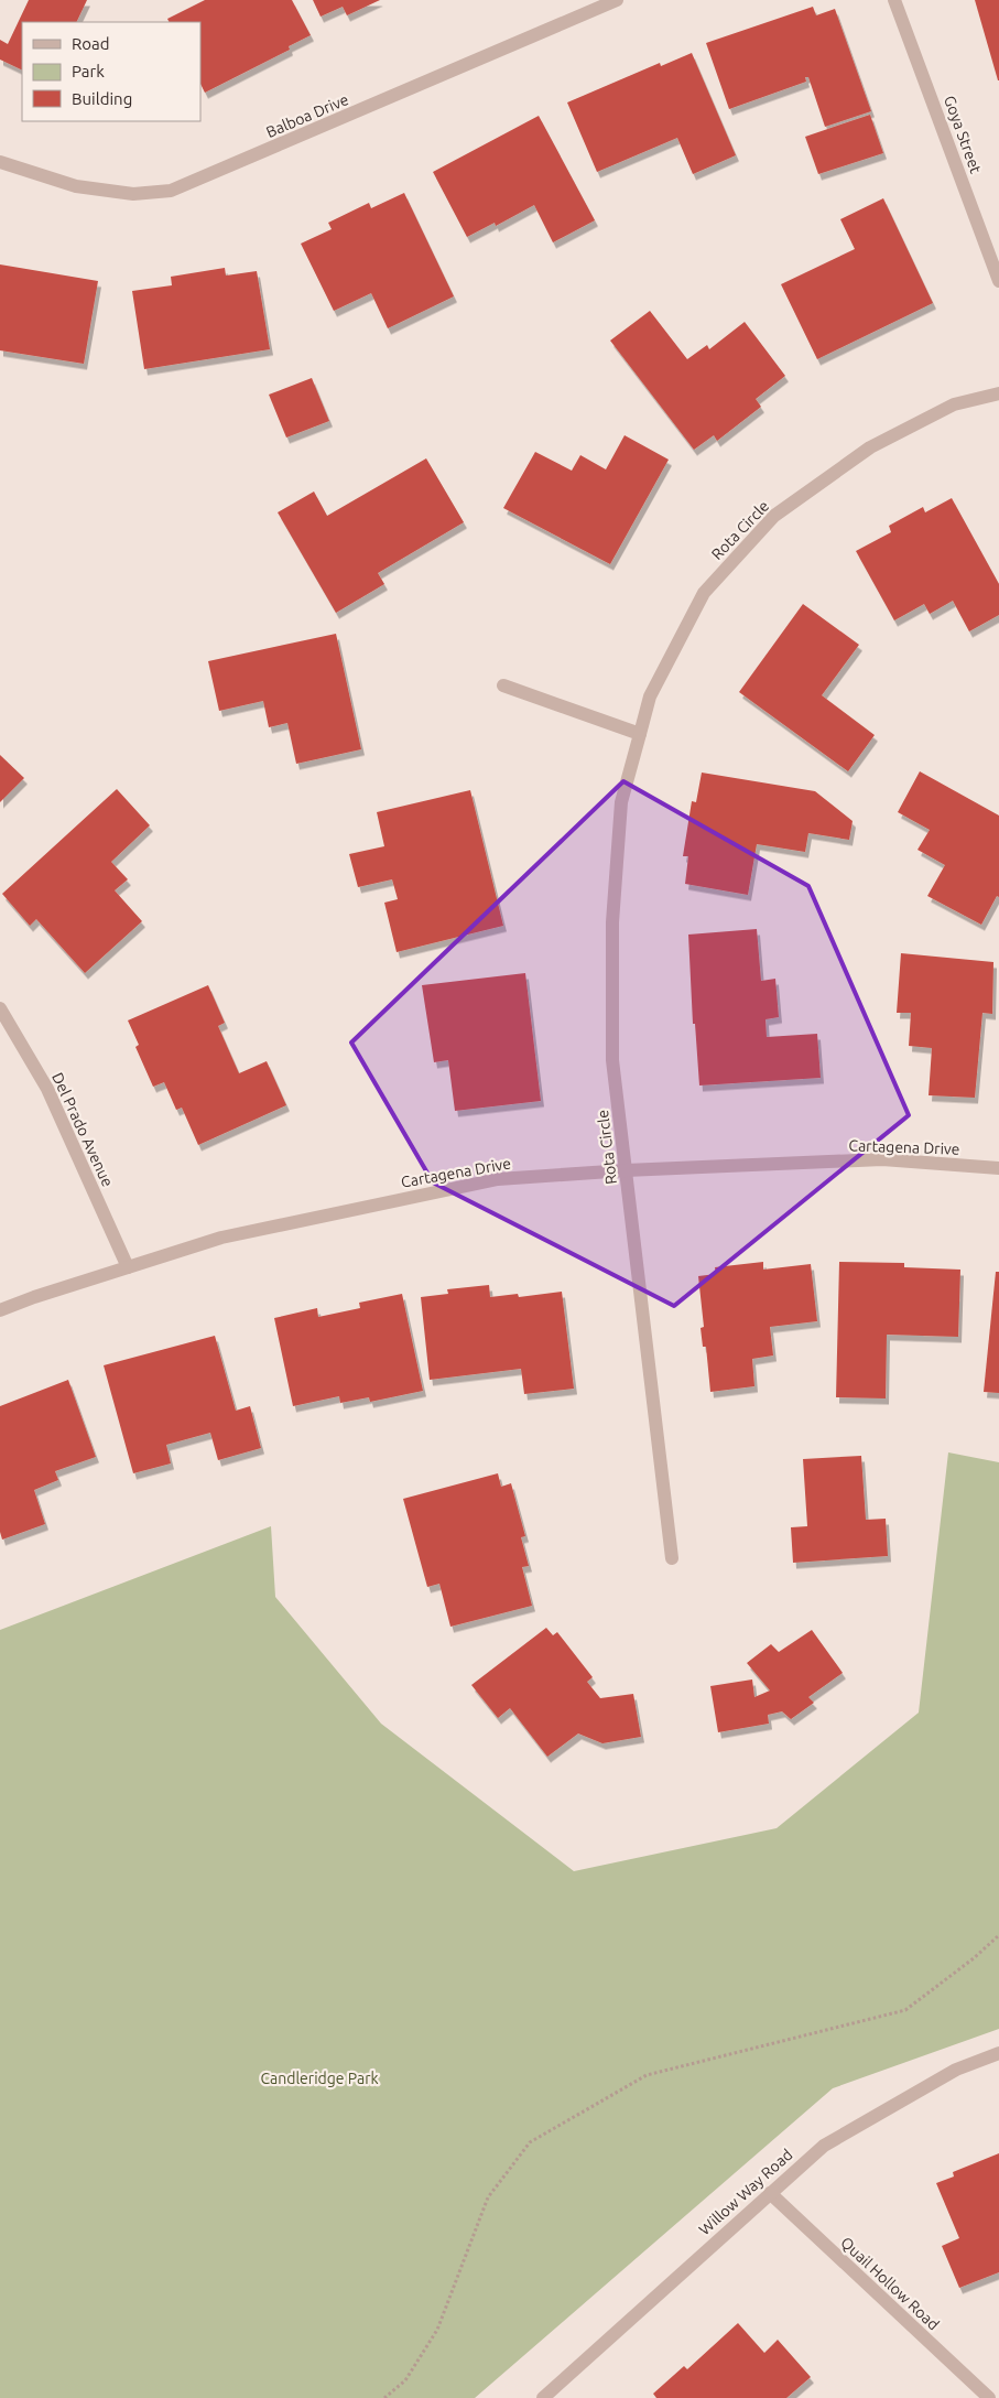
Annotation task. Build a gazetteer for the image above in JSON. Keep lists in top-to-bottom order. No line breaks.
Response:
{"streets":{"street":["Balboa Drive","Goya Street","Rota Circle","Del Prado Avenue","Cartagena Drive","Willow Way Road","Quail Hollow Road"]},"crossings":[["Rota Circle","Cartagena Drive"],["Del Prado Avenue","Cartagena Drive"],["Willow Way Road","Quail Hollow Road"]],"parks":["Candleridge Park"],"legend":["Road","Park","Building"]}
